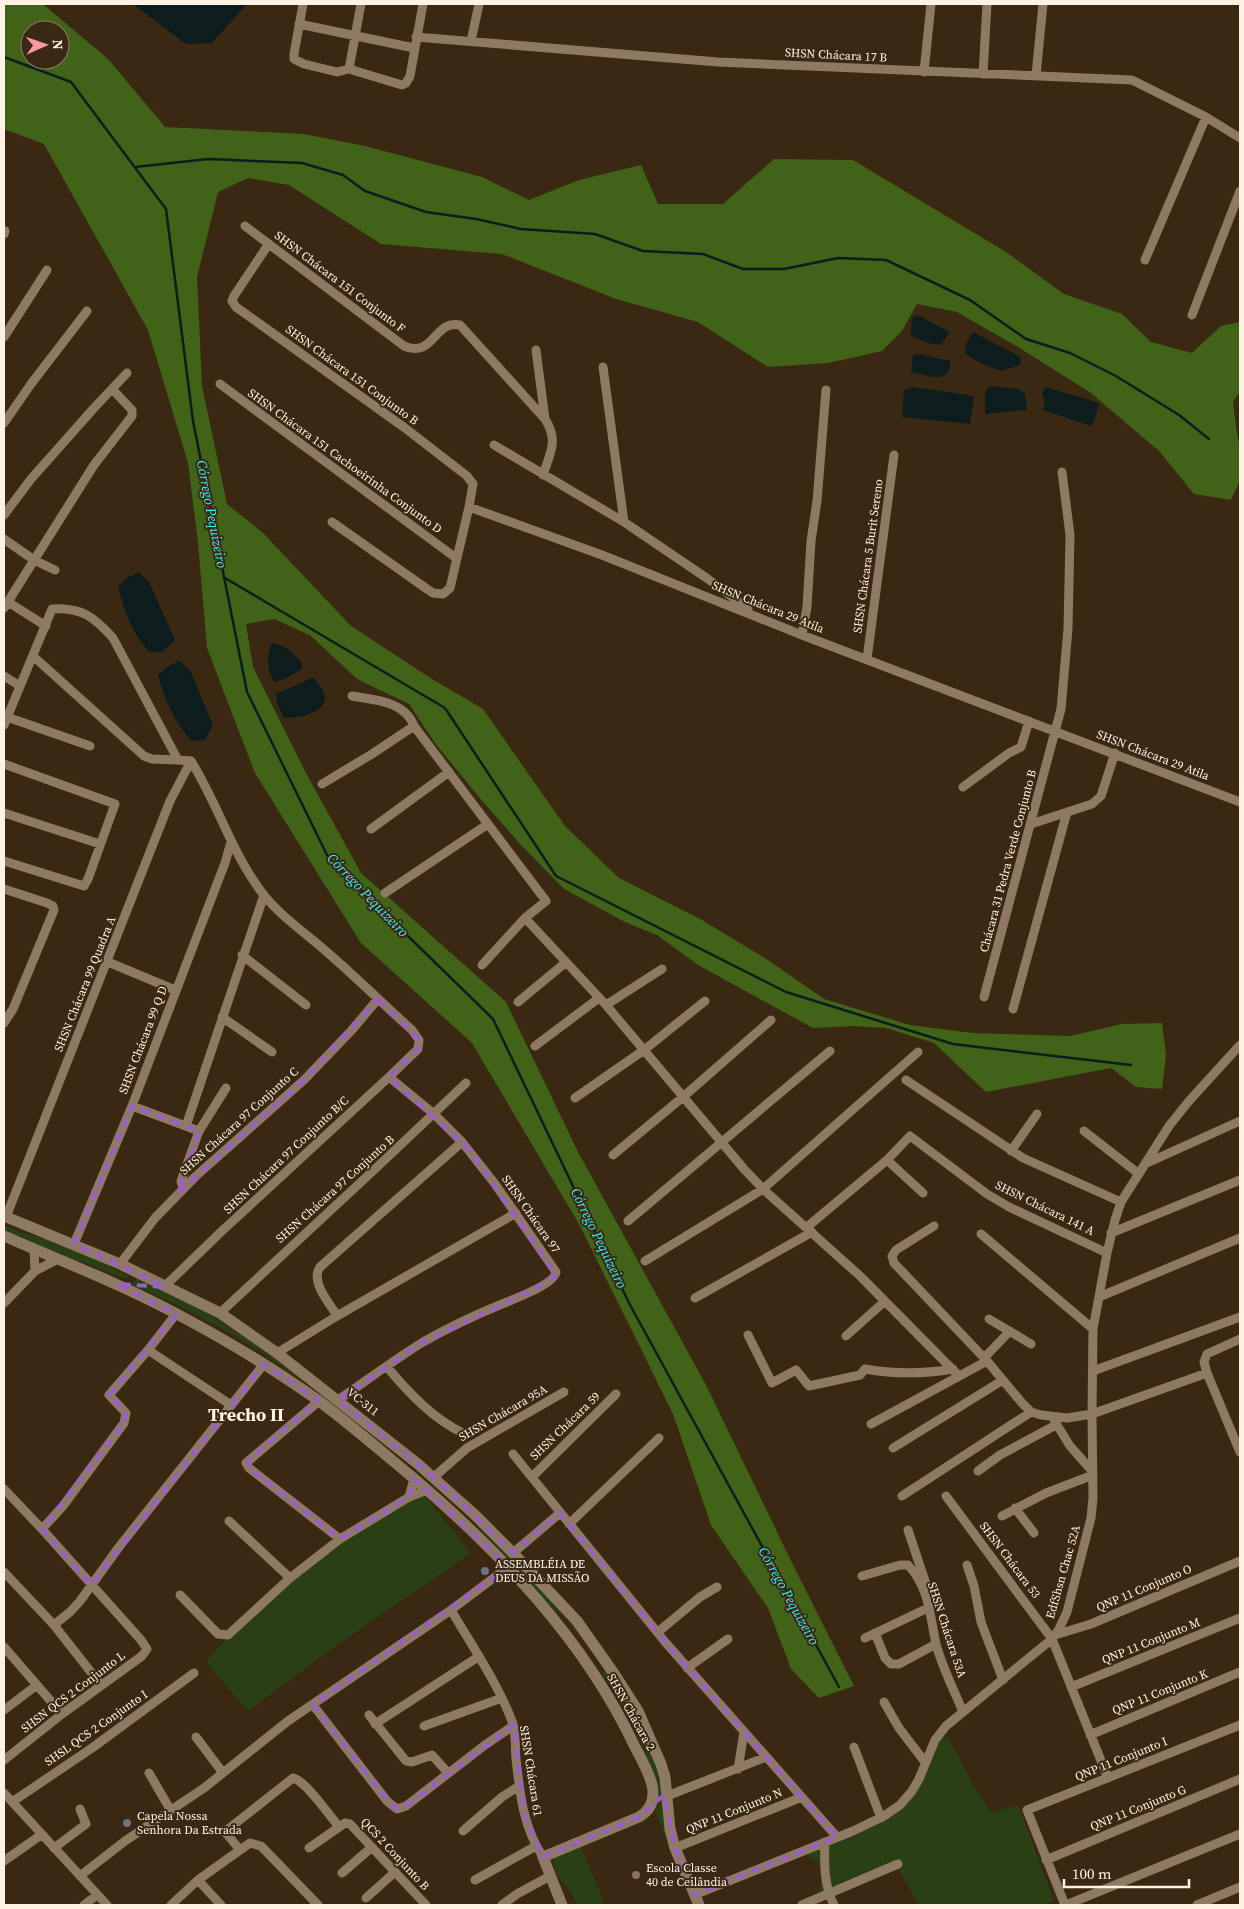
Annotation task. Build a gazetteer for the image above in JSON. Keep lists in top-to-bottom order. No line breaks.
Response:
{"streets":{"main road":["VC-311","SHSN Chácara 2"],"street":["SHSN Chácara 17 B","SHSN Chácara 151 Conjunto F","SHSN Chácara 151 Conjunto B","SHSN Chácara 151 Cachoeirinha Conjunto D","SHSN Chácara 5 Burit Sereno","SHSN Chácara 29 Atila","Chácara 31 Pedra Verde Conjunto B","SHSN Chácara 99 Quadra A","SHSN Chácara 99 Q D","SHSN Chácara 97 Conjunto C","SHSN Chácara 97 Conjunto B/C","SHSN Chácara 97 Conjunto B","SHSN Chácara 141 A","SHSN Chácara 97","SHSN Chácara 95A","SHSN Chácara 59","SHSN Chácara 53","EdfShsn Chac 52A","QNP 11 Conjunto O","SHSN Chácara 53A","QNP 11 Conjunto M","SHSN QCS 2 Conjunto L","QNP 11 Conjunto K","SHSL QCS 2 Conjunto I","QNP 11 Conjunto I","SHSN Chácara 61","QNP 11 Conjunto G","QNP 11 Conjunto N","QCS 2 Conjunto B"]},"crossings":[["SHSN Chácara 151 Conjunto F","SHSN Chácara 151 Conjunto B"],["SHSN Chácara 151 Conjunto B","SHSN Chácara 29 Atila"],["SHSN Chácara 5 Burit Sereno","SHSN Chácara 29 Atila"],["SHSN Chácara 29 Atila","Chácara 31 Pedra Verde Conjunto B"],["SHSN Chácara 99 Quadra A","VC-311"],["SHSN Chácara 99 Q D","VC-311"],["SHSN Chácara 97 Conjunto C","SHSN Chácara 97 Conjunto B/C"],["SHSN Chácara 97 Conjunto C","VC-311"],["SHSN Chácara 97 Conjunto B/C","SHSN Chácara 97"],["SHSN Chácara 97 Conjunto B/C","VC-311"],["SHSN Chácara 97 Conjunto B","SHSN Chácara 97"],["SHSN Chácara 97 Conjunto B","VC-311"],["SHSN Chácara 141 A","EdfShsn Chac 52A"],["SHSN Chácara 97","VC-311"],["VC-311","SHSN Chácara 95A"],["VC-311","EdfShsn Chac 52A"],["VC-311","QNP 11 Conjunto N"],["SHSN Chácara 53","EdfShsn Chac 52A"],["SHSN Chácara 53","QNP 11 Conjunto O"],["SHSN Chácara 53","QNP 11 Conjunto M"],["SHSN Chácara 53","QNP 11 Conjunto K"],["SHSN Chácara 53","QNP 11 Conjunto I"],["EdfShsn Chac 52A","QNP 11 Conjunto O"],["EdfShsn Chac 52A","SHSN Chácara 53A"],["SHSN Chácara 2","SHSN Chácara 61"],["QNP 11 Conjunto I","QNP 11 Conjunto G"]],"districts":["Trecho II"],"water":["Córrego Pequizeiro"],"places":["ASSEMBLÉIA DE DEUS DA MISSÃO","Capela Nossa Senhora Da Estrada","Escola Classe 40 de Ceilândia"],"scale_bar":"100 m","north":"right"}
